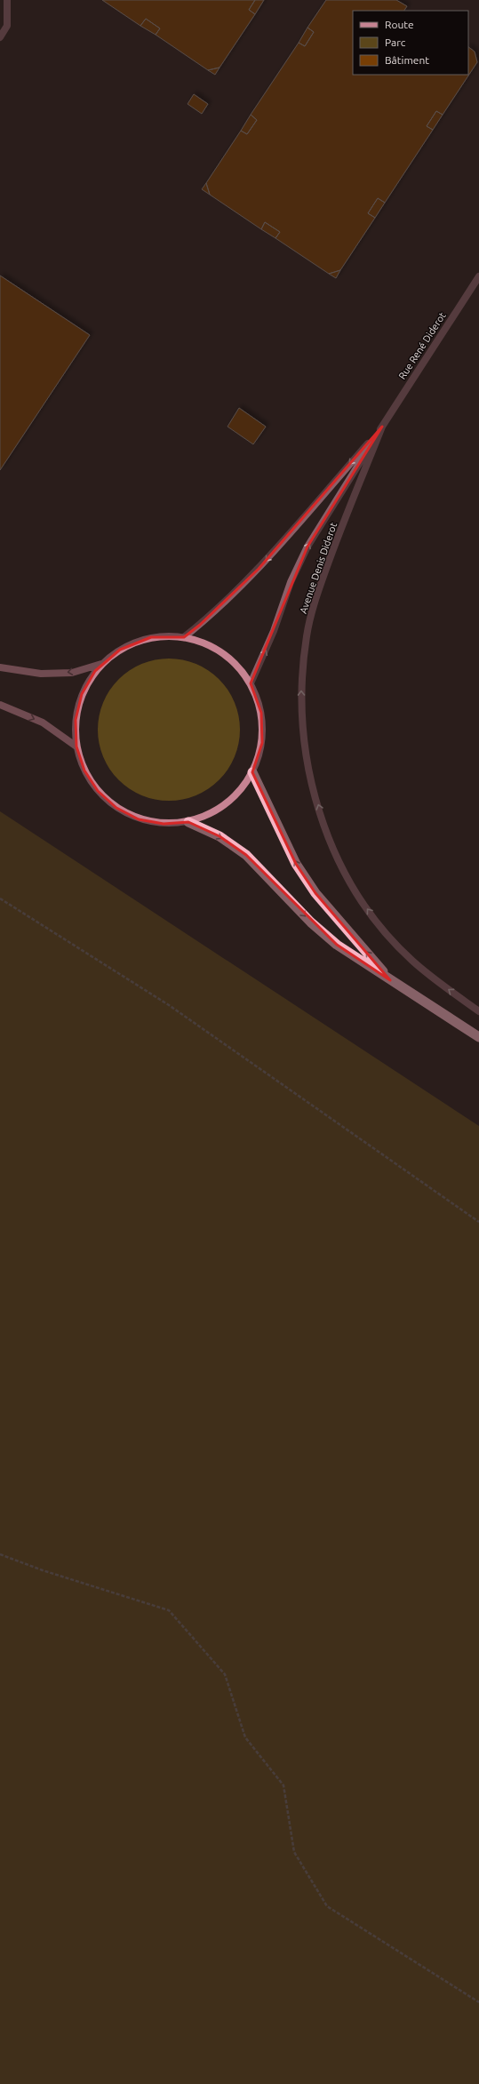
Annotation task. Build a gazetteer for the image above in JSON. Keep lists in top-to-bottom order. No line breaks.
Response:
{"streets":{"street":["Rue René Diderot","Avenue Denis Diderot"]},"crossings":[["Rue René Diderot","Avenue Denis Diderot"]],"one_way":["Avenue Denis Diderot"],"legend":["Route","Parc","Bâtiment"]}
